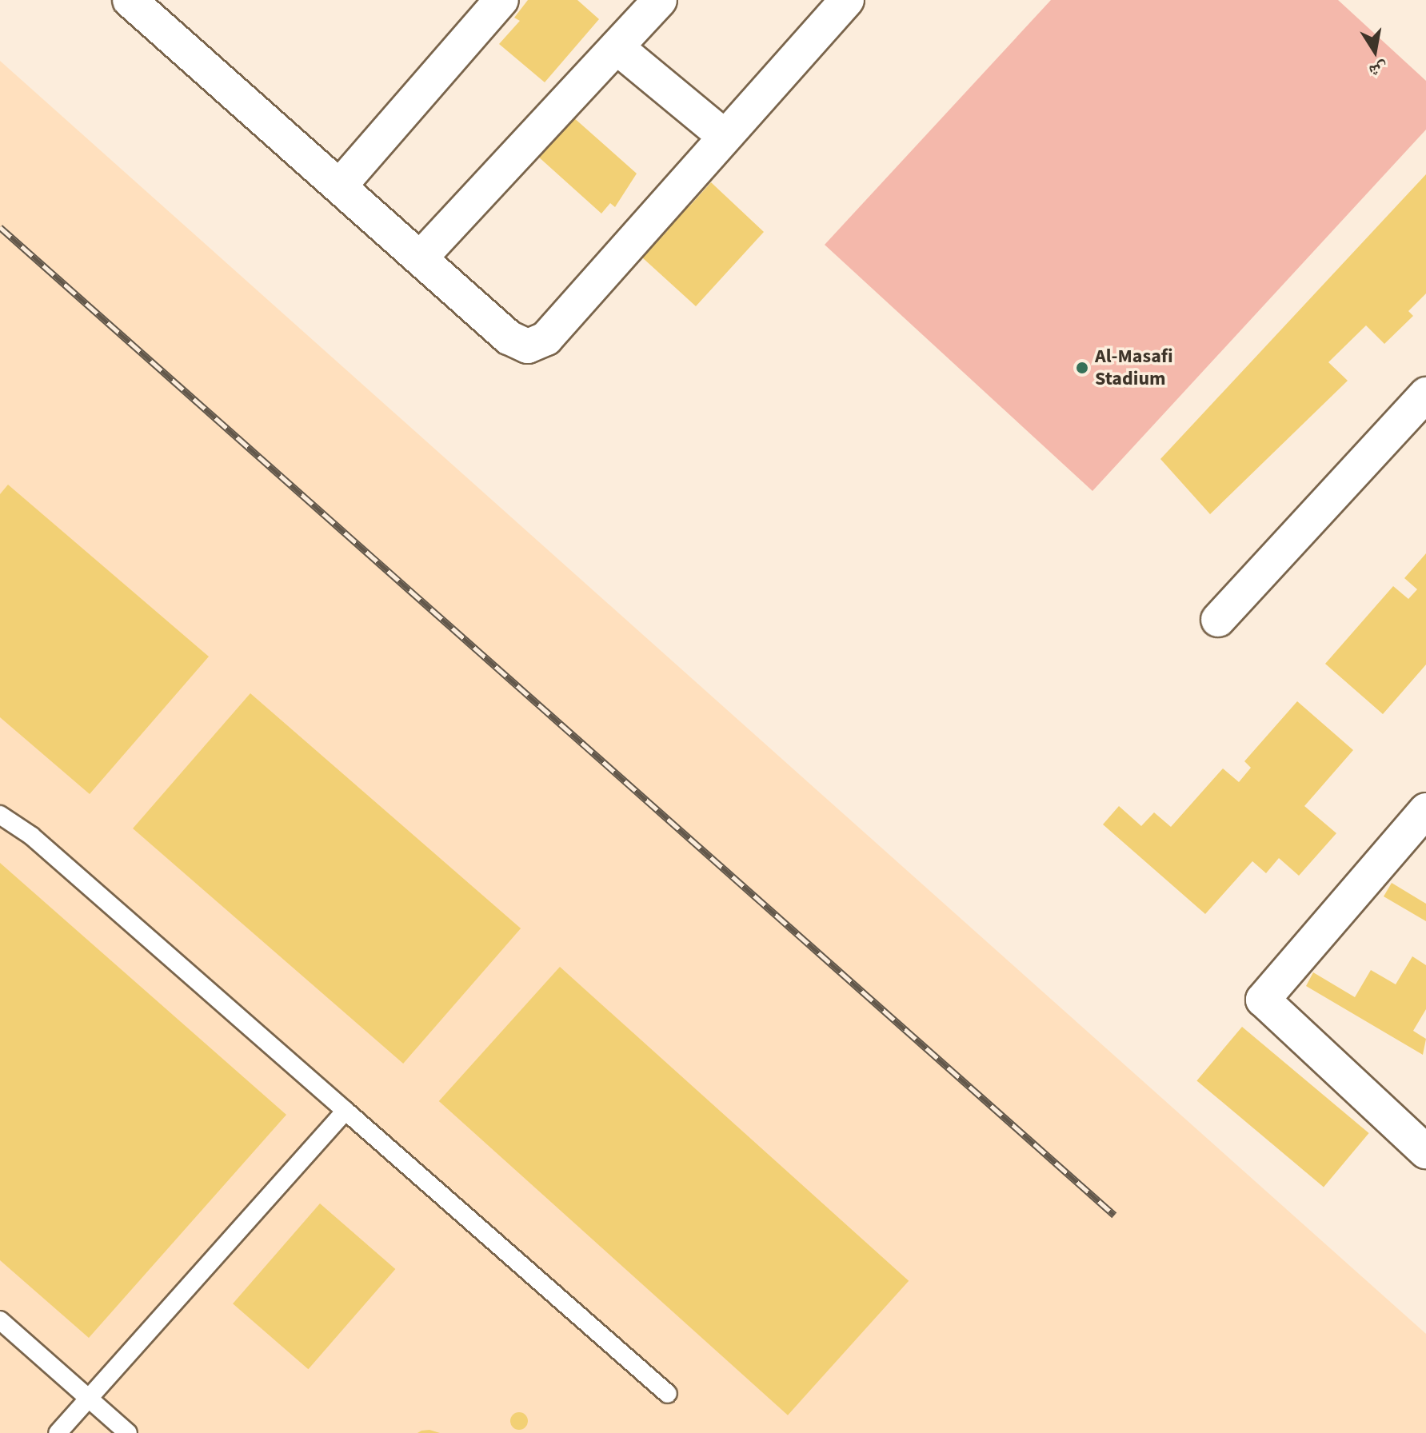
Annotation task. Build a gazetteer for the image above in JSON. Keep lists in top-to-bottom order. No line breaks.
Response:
{"places":["Al-Masafi Stadium"],"north":"bottom"}
